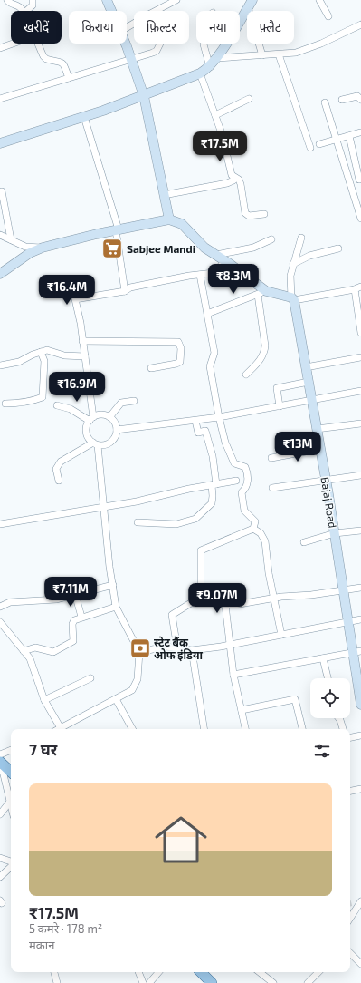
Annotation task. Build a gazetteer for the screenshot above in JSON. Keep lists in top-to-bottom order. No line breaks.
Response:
{"streets":{"street":["Bajaj Road"]},"places":{"supermarket":["Sabjee Mandi"],"bank":["स्टेट बेैंक ओफ इंडिया"]},"page":{"chip":["खरीदें","किराया","फ़िल्टर","नया","फ़्लैट"],"price":["₹17.5M","₹8.3M","₹16.4M","₹16.9M","₹13M","₹7.11M","₹9.07M"],"heading":"7 घर","list":[{"name":"₹17.5M","note":"5 कमरे · 178 m² · मकान"}]}}
